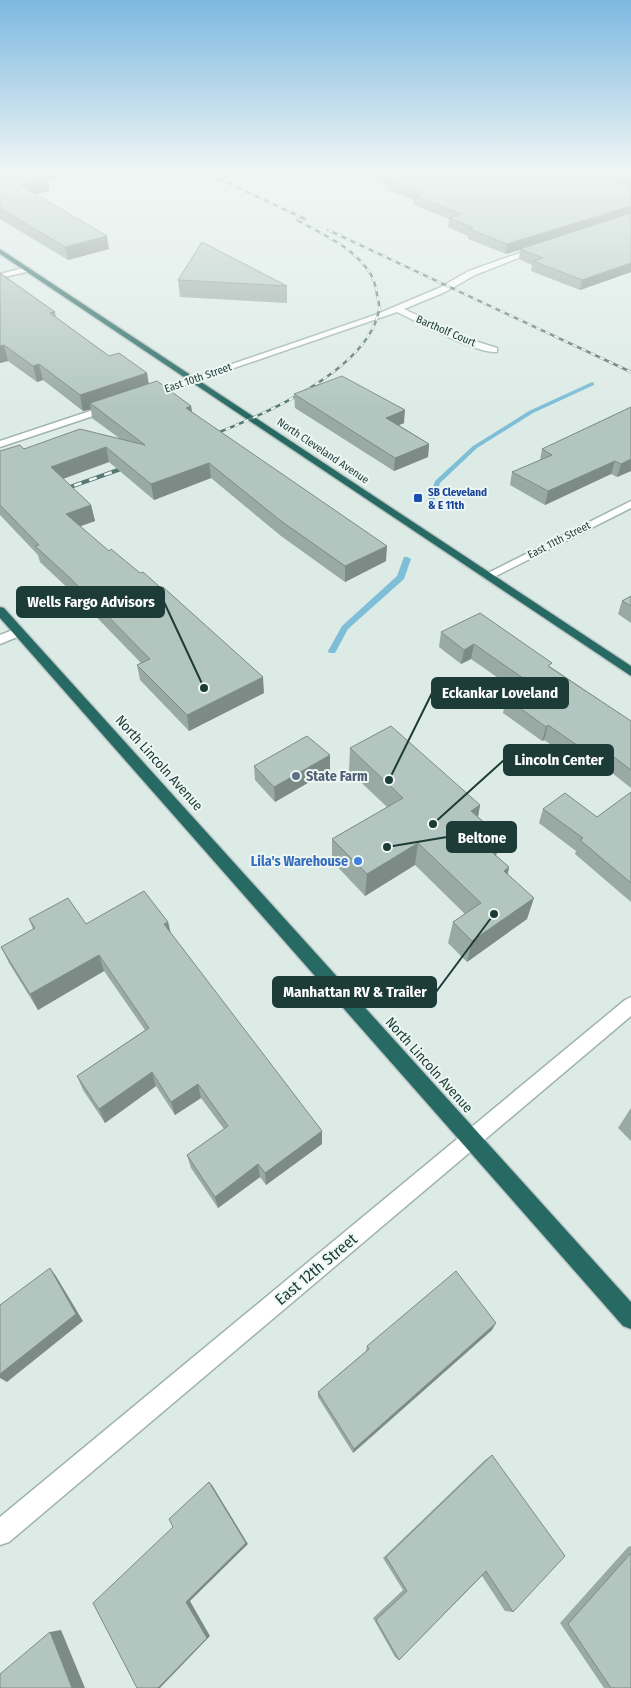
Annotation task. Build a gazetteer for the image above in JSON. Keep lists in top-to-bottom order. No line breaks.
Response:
{"streets":{"highway":["North Cleveland Avenue","North Lincoln Avenue"],"street":["Bartholf Court","East 10th Street","East 11th Street","East 12th Street"]},"crossings":[["Bartholf Court","East 10th Street"],["East 10th Street","North Cleveland Avenue"],["North Cleveland Avenue","East 11th Street"],["North Lincoln Avenue","East 12th Street"]],"places":{"transit":["SB Cleveland & E 11th"],"other":["Wells Fargo Advisors","State Farm","Eckankar Loveland","Lincoln Center","Beltone","Lila's Warehouse","Manhattan RV & Trailer"]}}
